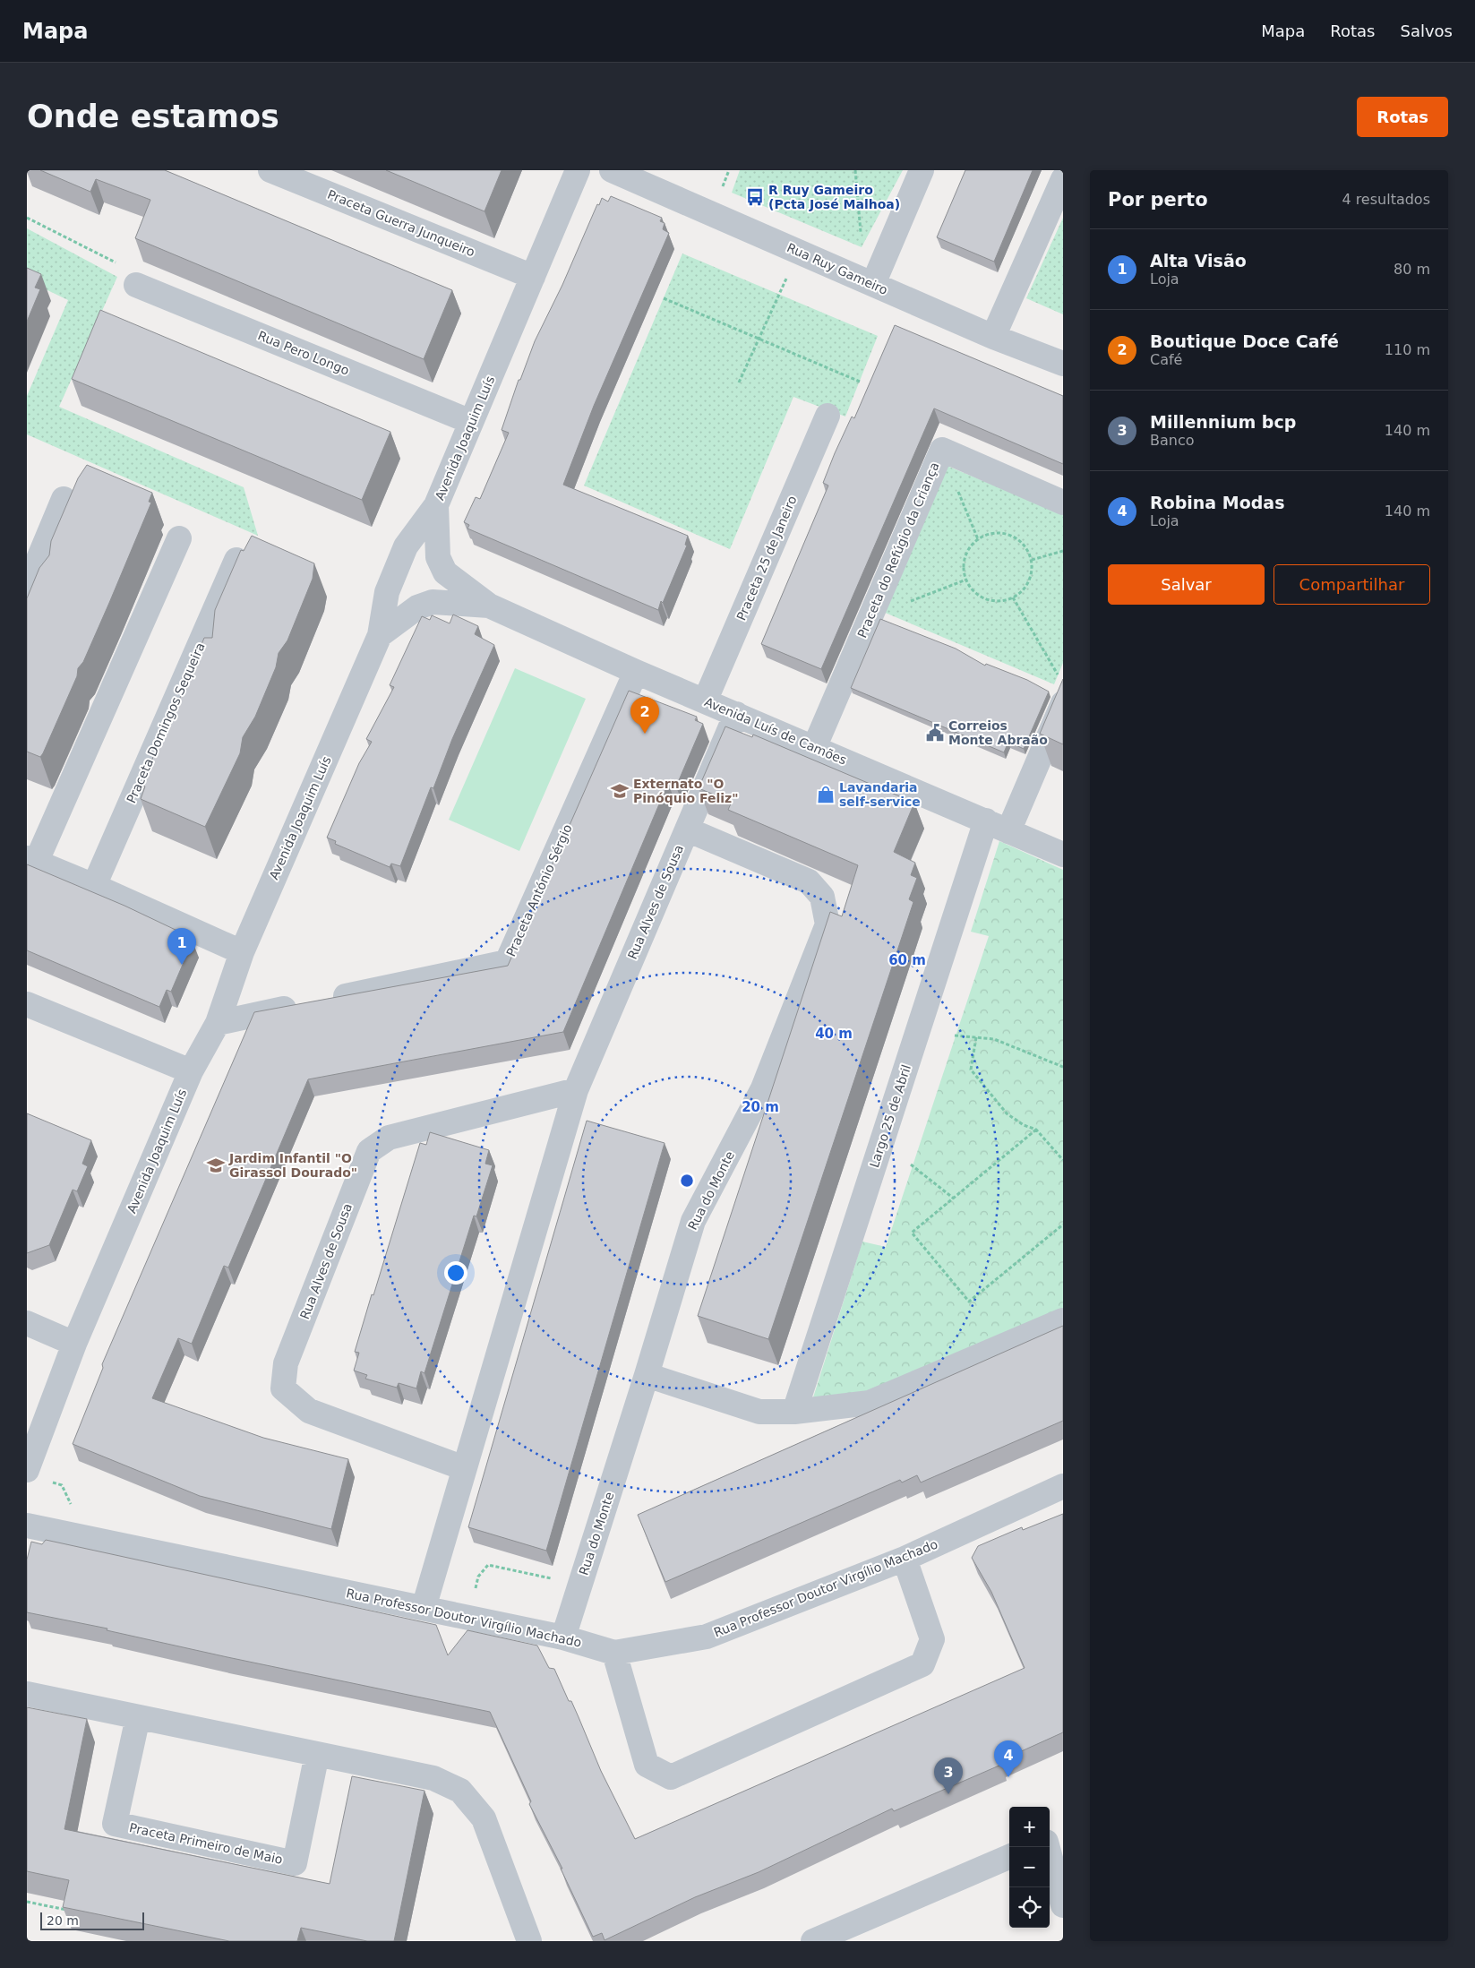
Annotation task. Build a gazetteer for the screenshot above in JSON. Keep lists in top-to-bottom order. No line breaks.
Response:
{"streets":{"street":["Praceta Guerra Junqueiro","Rua Ruy Gameiro","Rua Pero Longo","Avenida Joaquim Luís","Praceta do Refúgio da Criança","Praceta 25 de Janeiro","Praceta Domingos Sequeira","Avenida Luís de Camões","Praceta António Sérgio","Rua Alves de Sousa","Largo 25 de Abril","Rua do Monte","Rua Professor Doutor Virgílio Machado","Praceta Primeiro de Maio"]},"crossings":[["Praceta Guerra Junqueiro","Avenida Joaquim Luís"],["Rua Pero Longo","Avenida Joaquim Luís"],["Avenida Joaquim Luís","Avenida Luís de Camões"],["Avenida Joaquim Luís","Praceta António Sérgio"],["Praceta do Refúgio da Criança","Avenida Luís de Camões"],["Praceta 25 de Janeiro","Avenida Luís de Camões"],["Avenida Luís de Camões","Praceta António Sérgio"],["Avenida Luís de Camões","Rua Alves de Sousa"],["Avenida Luís de Camões","Largo 25 de Abril"],["Rua Alves de Sousa","Rua do Monte"],["Rua Alves de Sousa","Rua Professor Doutor Virgílio Machado"],["Rua do Monte","Rua Professor Doutor Virgílio Machado"]],"places":{"bus stop":["R Ruy Gameiro (Pcta José Malhoa)"],"public building":["Correios Monte Abraão"],"school or university":["Externato \"O Pinóquio Feliz\"","Jardim Infantil \"O Girassol Dourado\""],"shop":["Lavandaria self-service"]},"scale_bar":"20 m","page":{"header":"Mapa","nav":["Mapa","Rotas","Salvos"],"buttons":["Rotas",["Salvar","Compartilhar"]],"title":"Onde estamos","heading":["Por perto","4 resultados"],"list":[{"mark":"1","name":"Alta Visão","note":"Loja","value":"80 m"},{"mark":"2","name":"Boutique Doce Café","note":"Café","value":"110 m"},{"mark":"3","name":"Millennium bcp","note":"Banco","value":"140 m"},{"mark":"4","name":"Robina Modas","note":"Loja","value":"140 m"}],"pins":["2","1","4","3"],"map_buttons":["+","−"],"scale":"20 m"},"rings":["60 m","40 m","20 m"]}
